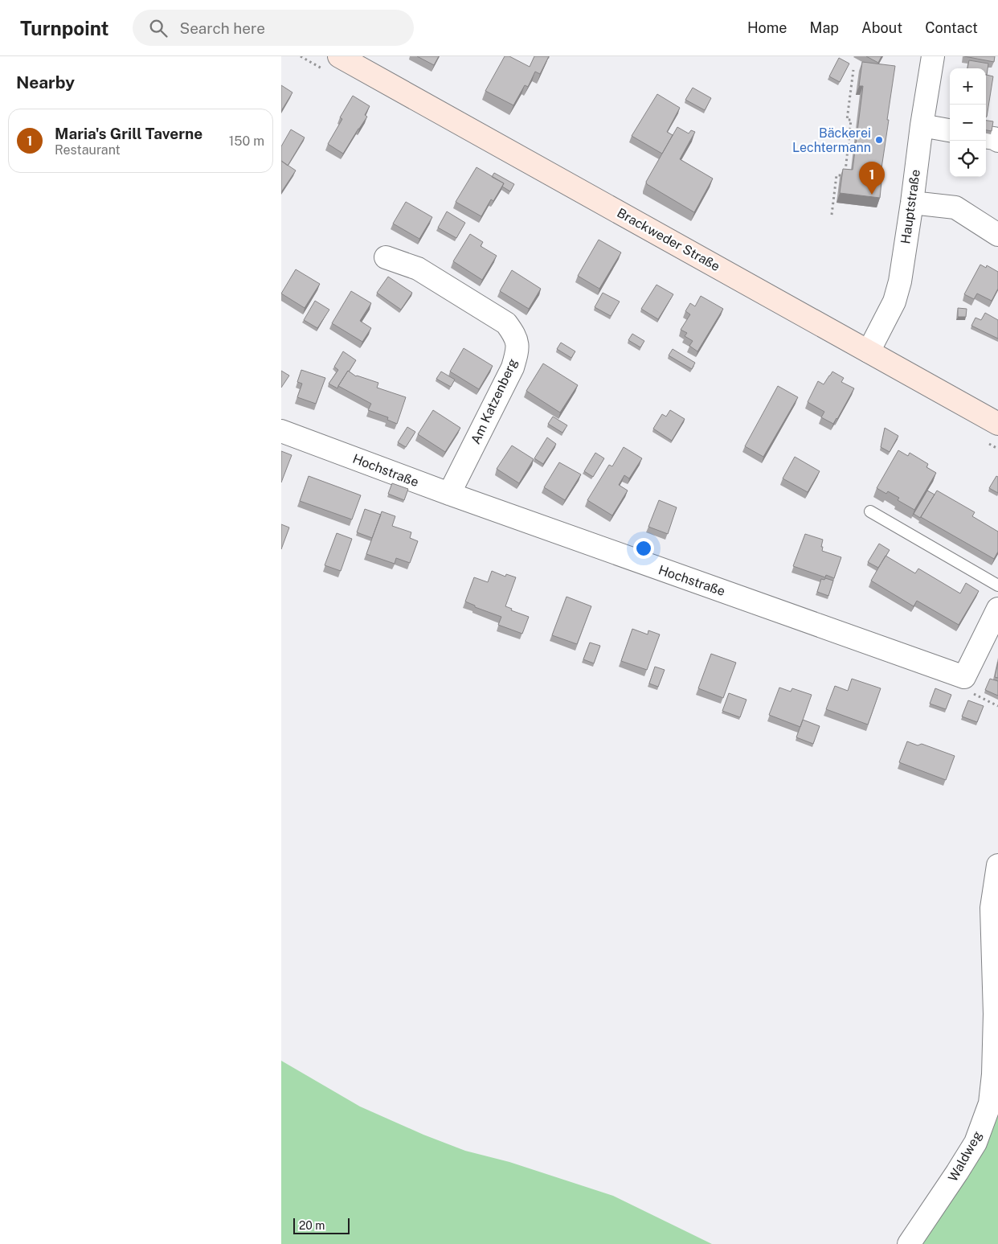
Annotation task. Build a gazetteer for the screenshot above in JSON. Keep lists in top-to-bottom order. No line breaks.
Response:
{"streets":{"street":["Hauptstraße","Brackweder Straße","Am Katzenberg","Hochstraße","Waldweg"]},"crossings":[["Hauptstraße","Brackweder Straße"],["Am Katzenberg","Hochstraße"]],"places":["Bäckerei Lechtermann"],"scale_bar":"20 m","page":{"header":"Turnpoint","search":"Search here","nav":["Home","Map","About","Contact"],"heading":"Nearby","map_buttons":["+","−"],"list":[{"mark":"1","name":"Maria's Grill Taverne","note":"Restaurant","value":"150 m"}],"pins":"1","scale":"20 m"}}
